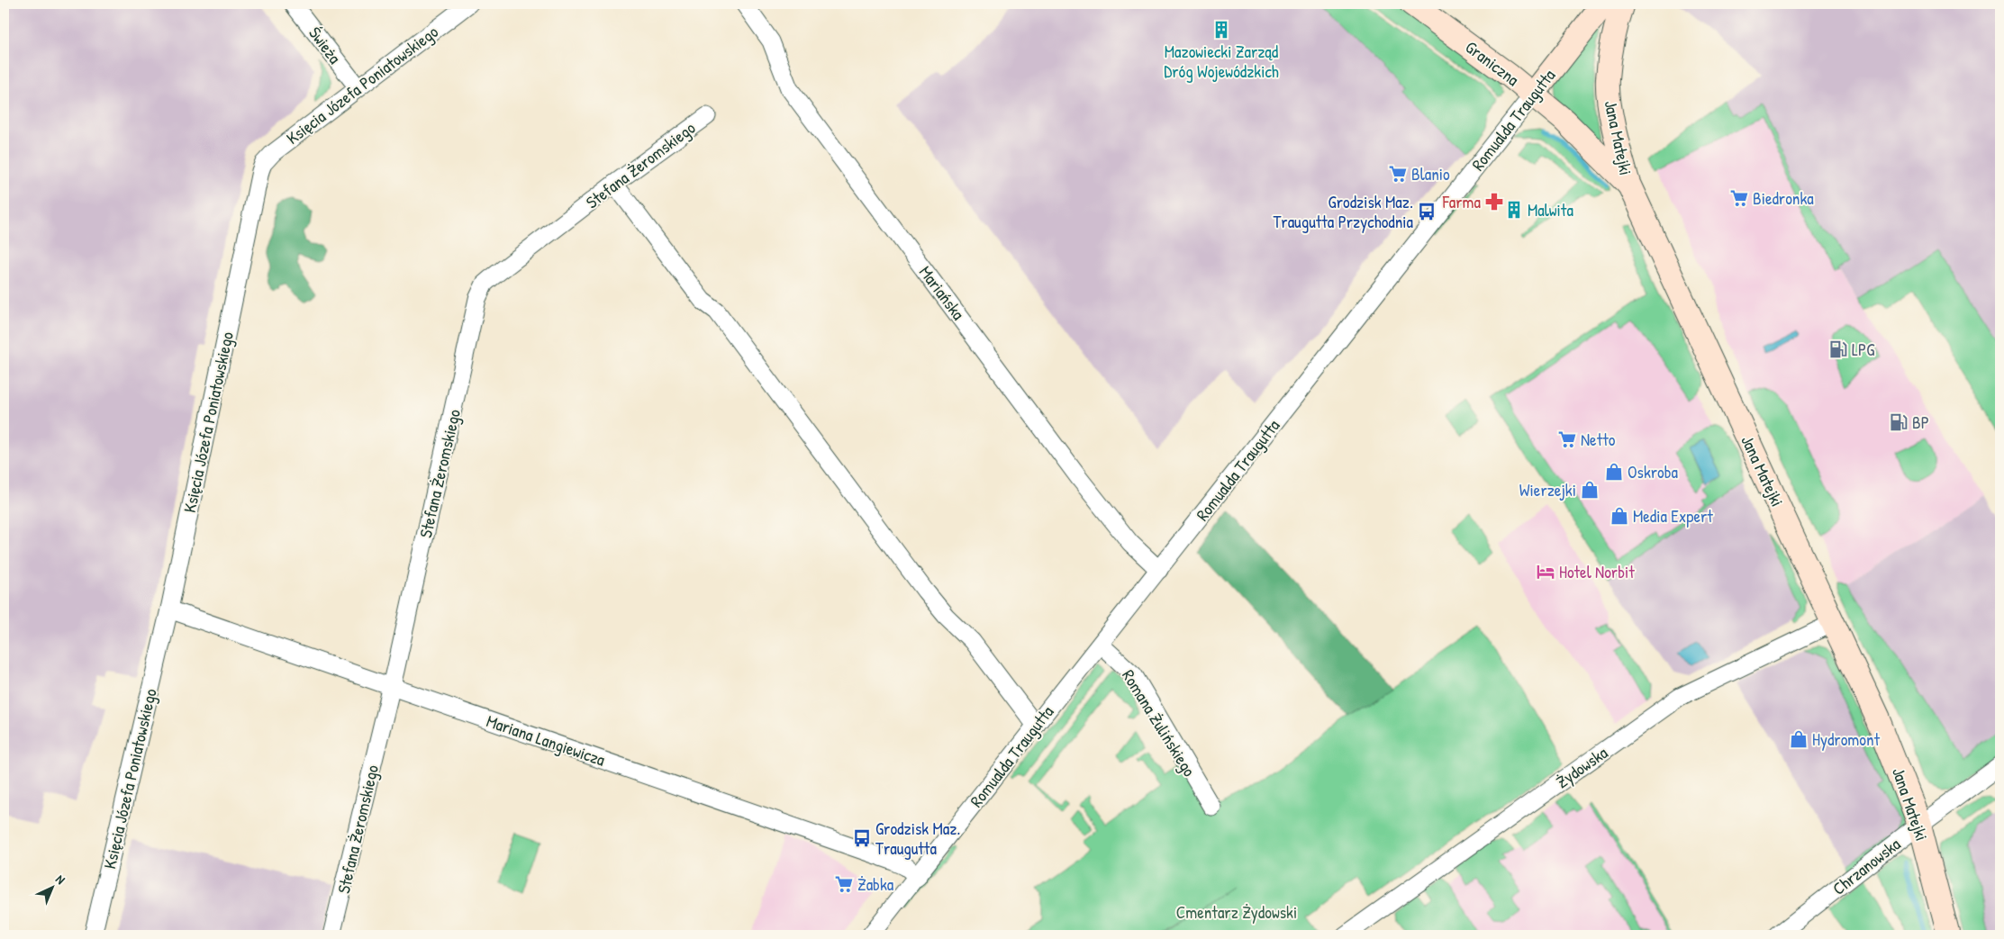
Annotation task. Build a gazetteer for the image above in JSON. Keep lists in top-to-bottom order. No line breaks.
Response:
{"streets":{"street":["Świeża","Graniczna","Księcia Józefa Poniatowskiego","Romualda Traugutta","Jana Matejki","Stefana Żeromskiego","Mariańska","Romana Żulińskiego","Mariana Langiewicza","Żydowska","Chrzanowska"]},"crossings":[["Świeża","Księcia Józefa Poniatowskiego"],["Graniczna","Romualda Traugutta"],["Graniczna","Jana Matejki"],["Księcia Józefa Poniatowskiego","Mariana Langiewicza"],["Romualda Traugutta","Mariańska"],["Romualda Traugutta","Romana Żulińskiego"],["Romualda Traugutta","Mariana Langiewicza"],["Jana Matejki","Żydowska"],["Jana Matejki","Chrzanowska"],["Stefana Żeromskiego","Mariana Langiewicza"]],"parks":["Cmentarz Żydowski"],"places":{"building":["Mazowiecki Zarząd Dróg Wojewódzkich","Malwita"],"supermarket":["Blanio","Biedronka","Netto","Żabka"],"pharmacy":["Farma"],"bus stop":["Grodzisk Maz. Traugutta Przychodnia","Grodzisk Maz. Traugutta"],"fuel station":["LPG","BP"],"shop":["Oskroba","Wierzejki","Media Expert","Hydromont"],"hotel":["Hotel Norbit"]},"north":"top right"}
